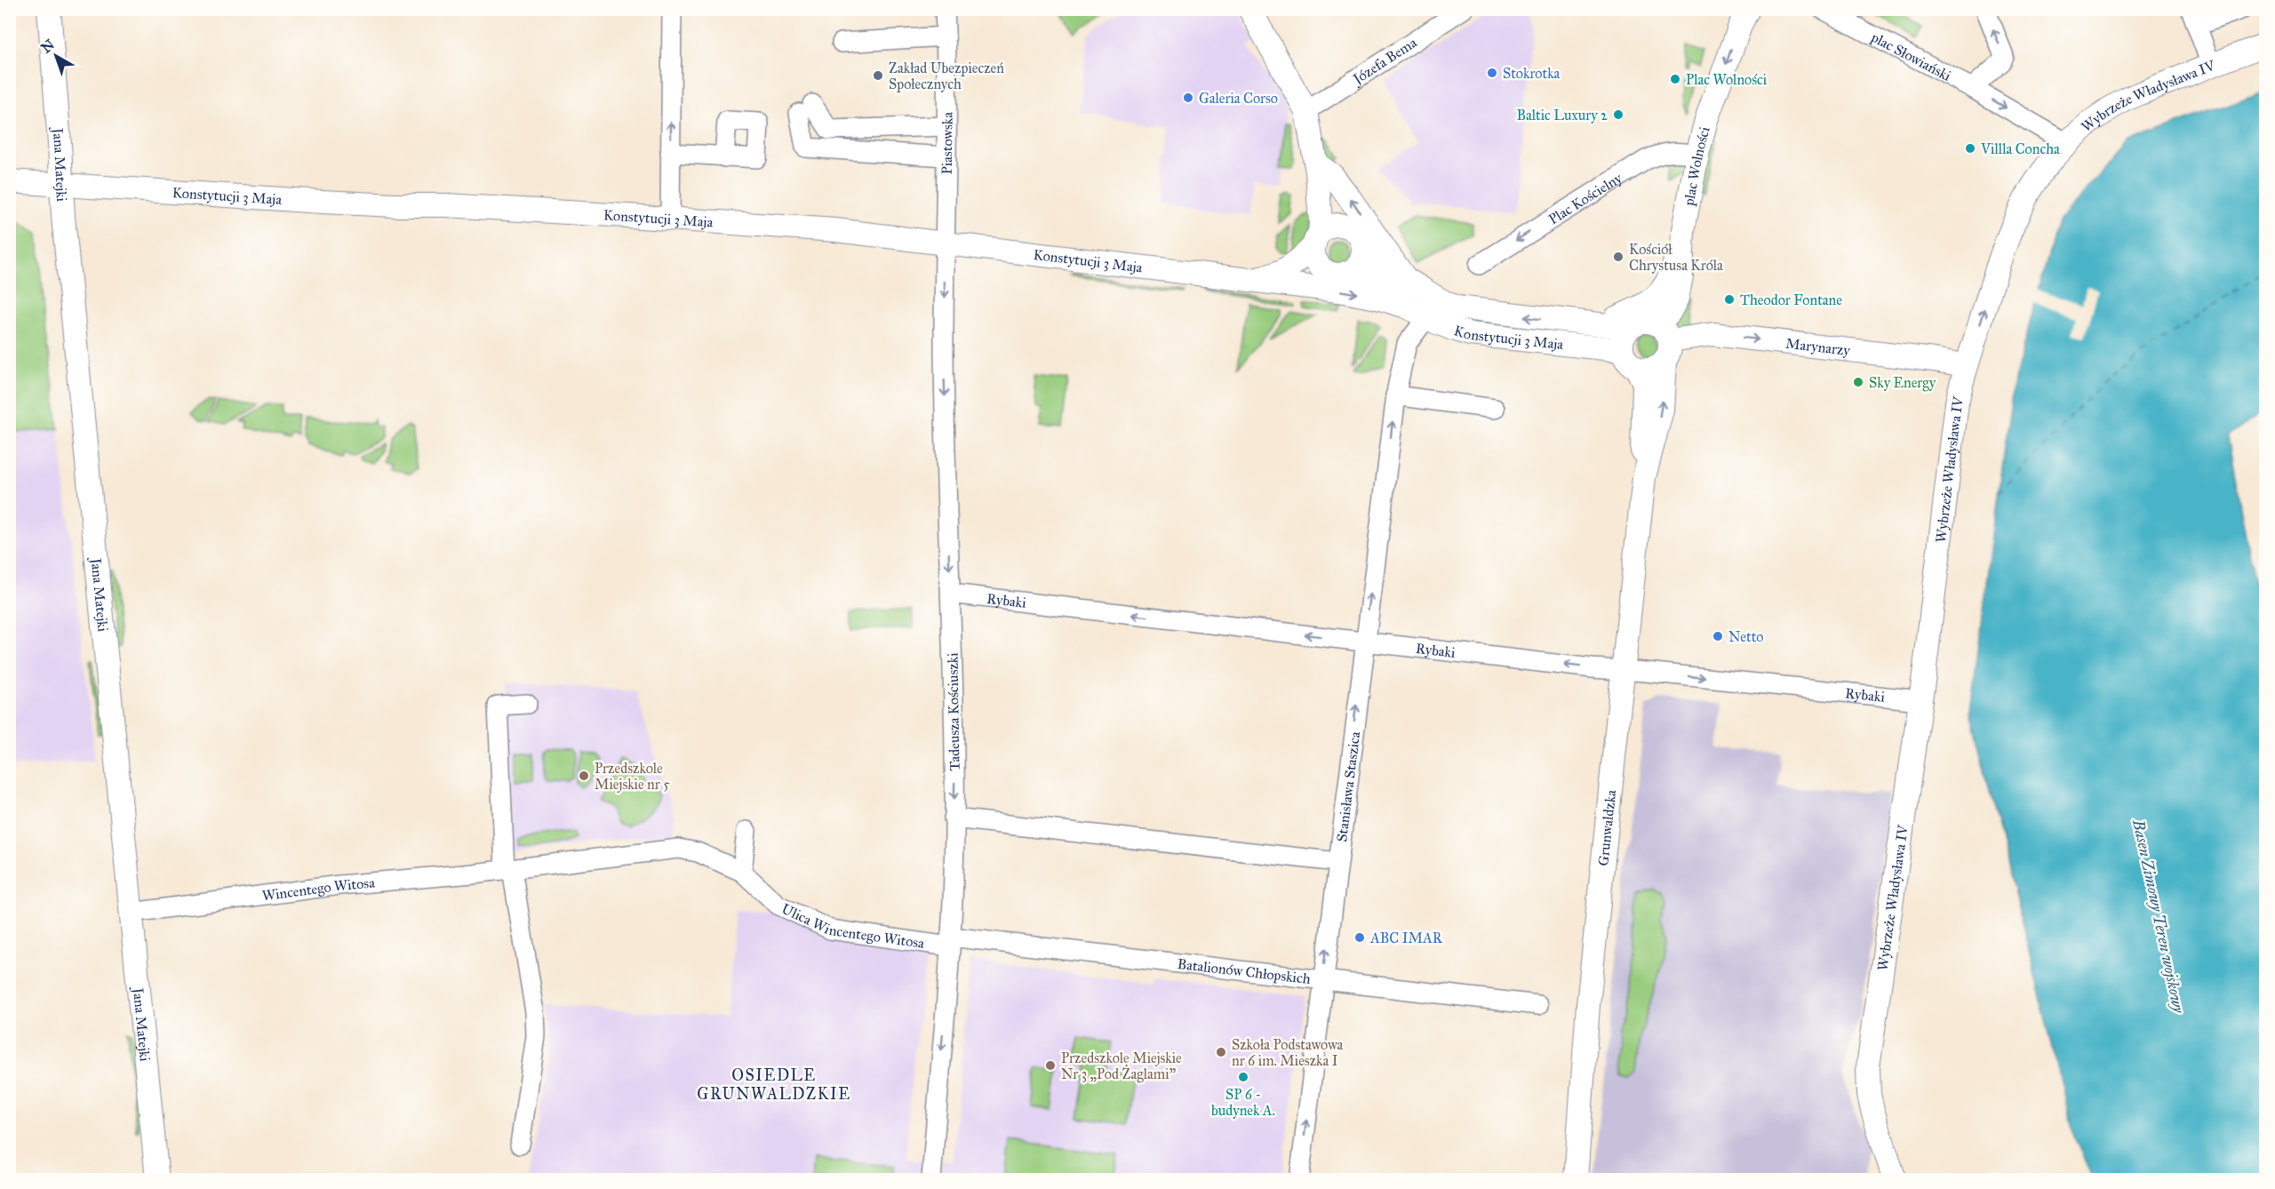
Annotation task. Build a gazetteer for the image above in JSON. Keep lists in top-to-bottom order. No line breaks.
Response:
{"streets":{"street":["plac Słowiański","Józefa Bema","Wybrzeże Władysława IV","Piastowska","Jana Matejki","plac Wolności","Konstytucji 3 Maja","Plac Kościelny","Marynarzy","Rybaki","Tadeusza Kościuszki","Stanisława Staszica","Grunwaldzka","Wincentego Witosa","Ulica Wincentego Witosa","Batalionów Chłopskich"]},"crossings":[["plac Słowiański","Wybrzeże Władysława IV"],["Wybrzeże Władysława IV","Marynarzy"],["Wybrzeże Władysława IV","Rybaki"],["Piastowska","Konstytucji 3 Maja"],["Piastowska","Tadeusza Kościuszki"],["Jana Matejki","Konstytucji 3 Maja"],["Jana Matejki","Wincentego Witosa"],["plac Wolności","Konstytucji 3 Maja"],["plac Wolności","Plac Kościelny"],["plac Wolności","Marynarzy"],["plac Wolności","Grunwaldzka"],["Konstytucji 3 Maja","Marynarzy"],["Konstytucji 3 Maja","Tadeusza Kościuszki"],["Konstytucji 3 Maja","Stanisława Staszica"],["Konstytucji 3 Maja","Grunwaldzka"],["Marynarzy","Grunwaldzka"],["Rybaki","Tadeusza Kościuszki"],["Rybaki","Stanisława Staszica"],["Rybaki","Grunwaldzka"],["Tadeusza Kościuszki","Ulica Wincentego Witosa"],["Tadeusza Kościuszki","Batalionów Chłopskich"],["Stanisława Staszica","Batalionów Chłopskich"],["Wincentego Witosa","Ulica Wincentego Witosa"],["Ulica Wincentego Witosa","Batalionów Chłopskich"]],"one_way":["plac Słowiański","plac Wolności","Plac Kościelny","Marynarzy","Tadeusza Kościuszki","Stanisława Staszica"],"districts":["OSIEDLE GRUNWALDZKIE"],"water":["Basen Zimowy Teren wojskowy"],"places":["Stokrotka","Zakład Ubezpieczeń Społecznych","Plac Wolności","Galeria Corso","Baltic Luxury 2","Villla Concha","Kościół Chrystusa Króla","Theodor Fontane","Sky Energy","Netto","Przedszkole Miejskie nr 5","ABC IMAR","Szkoła Podstawowa nr 6 im. Mieszka I","Przedszkole Miejskie Nr 3 „Pod Żaglami\"","SP 6 - budynek A."],"north":"top left"}
